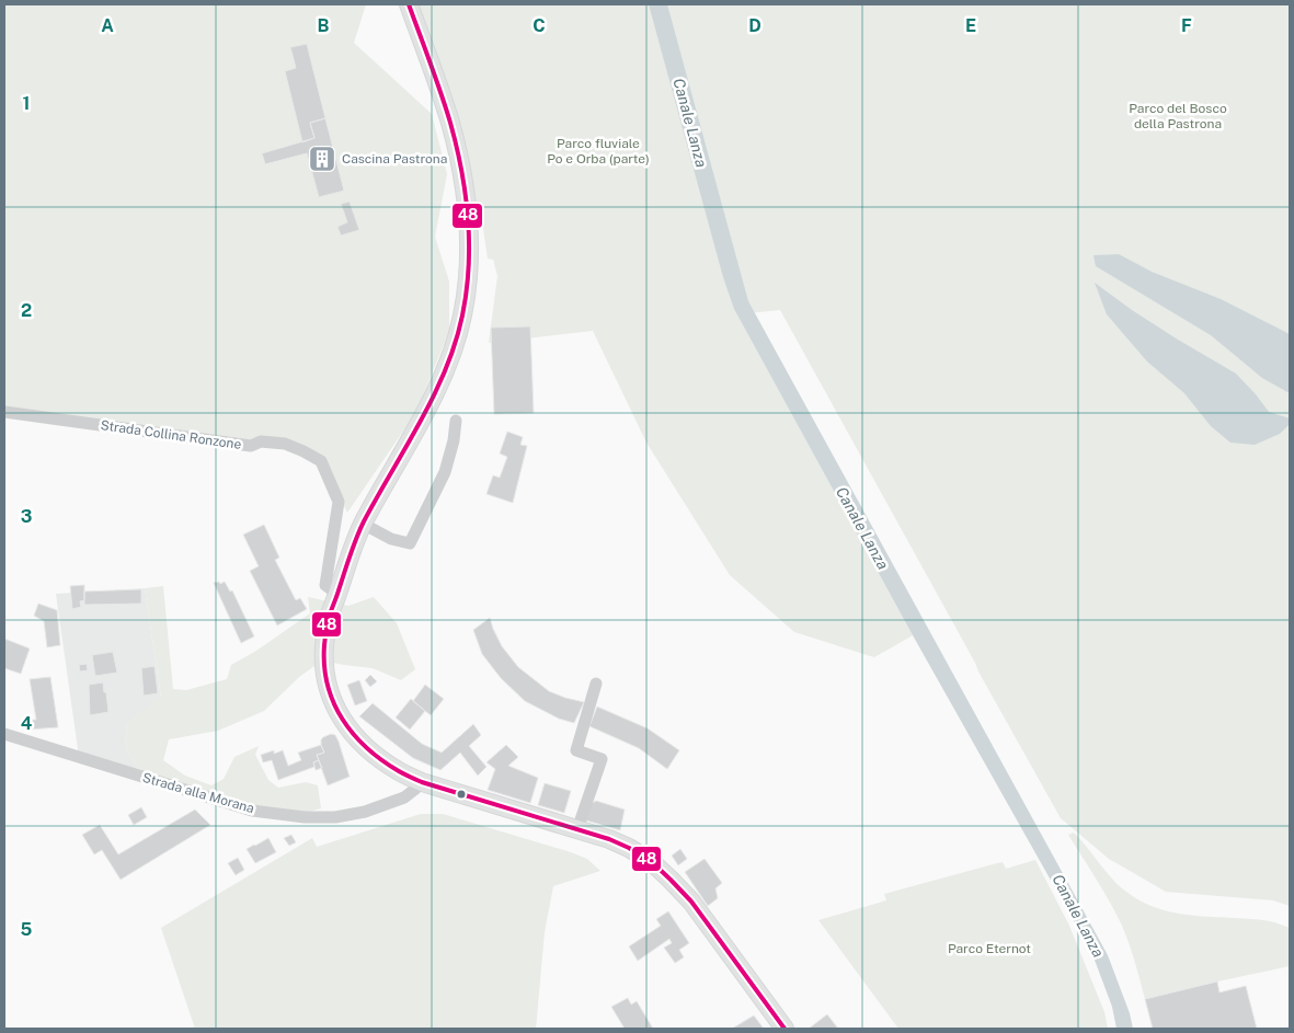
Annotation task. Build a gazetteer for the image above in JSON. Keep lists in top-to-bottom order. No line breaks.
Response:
{"streets":{"street":["Strada Collina Ronzone","Strada alla Morana"]},"water":["Canale Lanza"],"parks":["Parco del Bosco della Pastrona","Parco fluviale Po e Orba (parte)","Parco Eternot"],"places":{"building":["Cascina Pastrona"]},"lines":["transit line 48"],"grid":{"columns":["A","B","C","D","E","F"],"rows":["1","2","3","4","5"]}}
